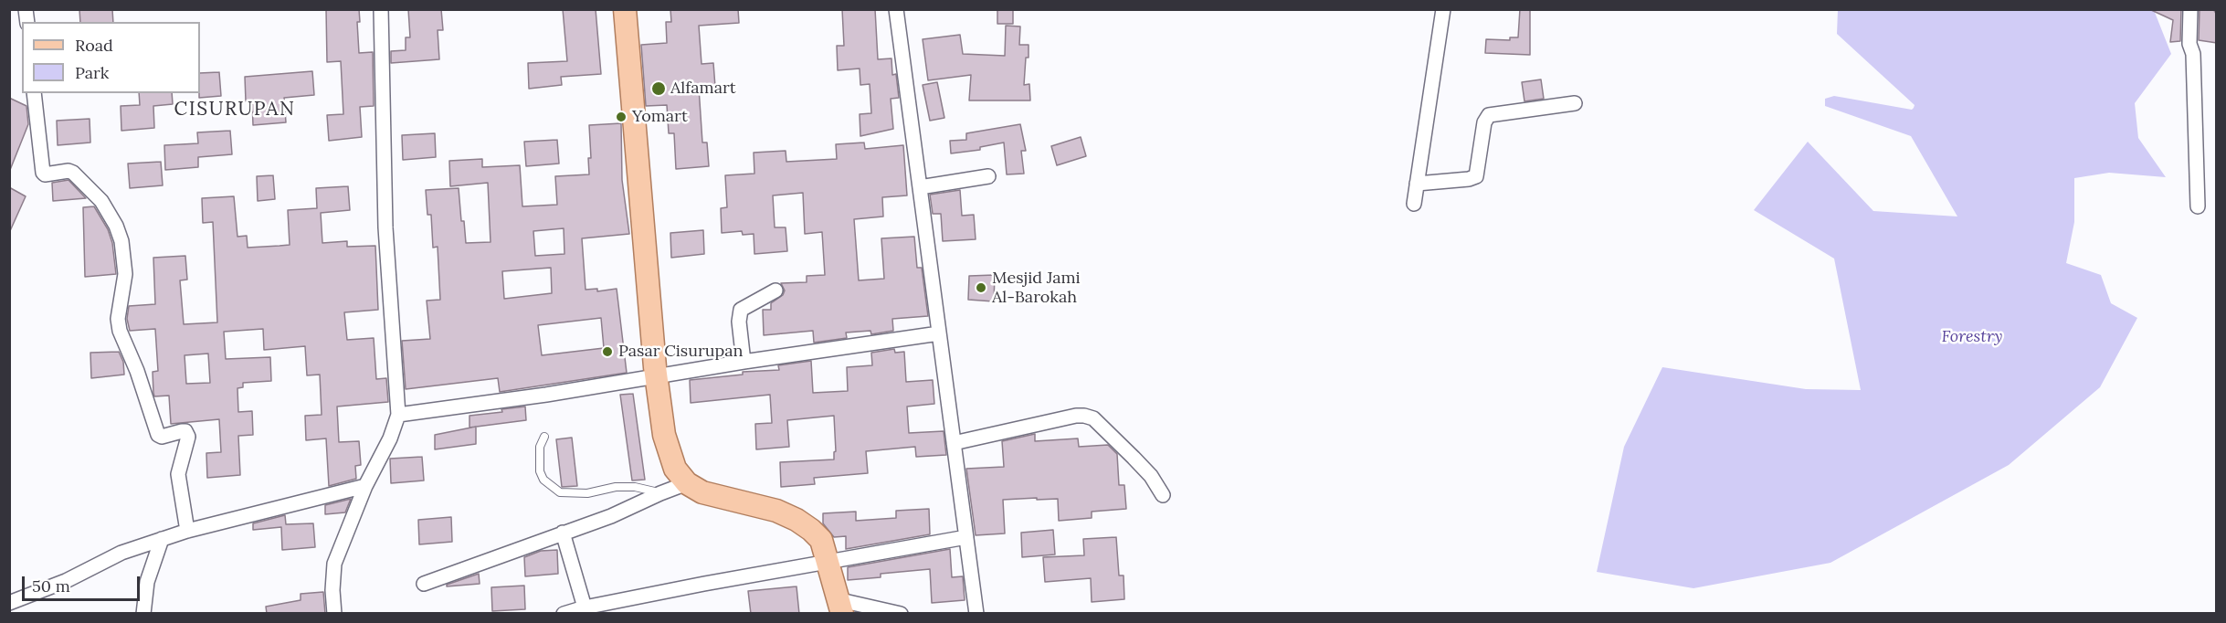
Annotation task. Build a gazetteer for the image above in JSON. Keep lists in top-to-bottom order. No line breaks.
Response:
{"districts":["CISURUPAN"],"parks":["Forestry"],"places":["Alfamart","Yomart","Mesjid Jami Al-Barokah","Pasar Cisurupan"],"legend":["Road","Park"],"scale_bar":"50 m"}
